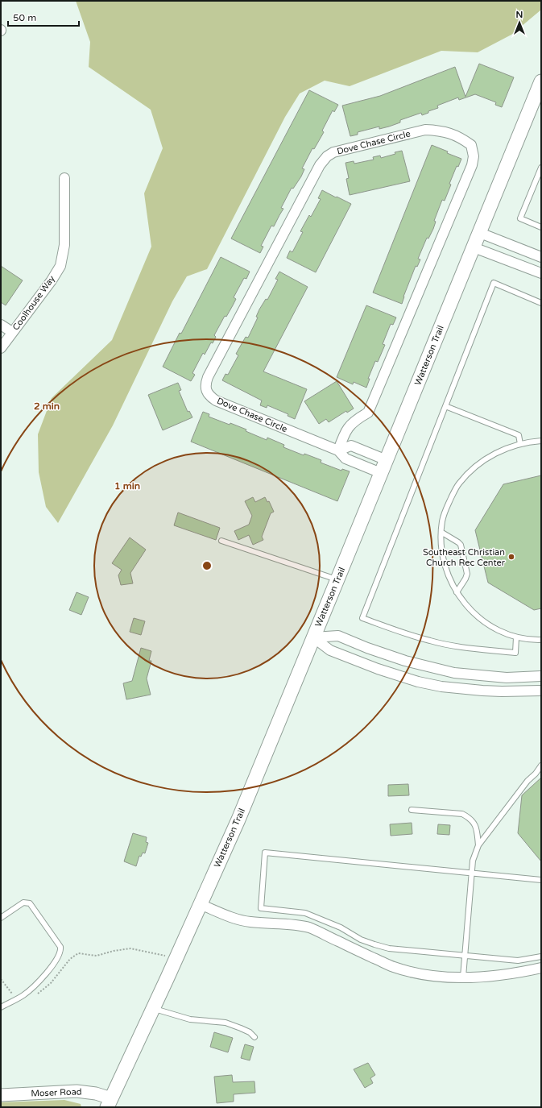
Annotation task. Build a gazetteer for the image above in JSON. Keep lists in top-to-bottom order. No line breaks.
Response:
{"streets":{"main road":["Watterson Trail"],"street":["Dove Chase Circle","Coolhouse Way","Moser Road"]},"crossings":[["Dove Chase Circle","Watterson Trail"],["Watterson Trail","Moser Road"]],"places":["Southeast Christian Church Rec Center"],"scale_bar":"50 m","north":"top","rings":["2 min","1 min"]}
